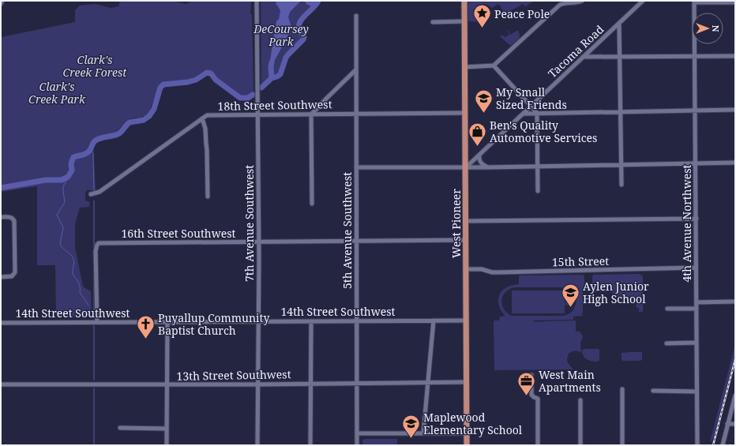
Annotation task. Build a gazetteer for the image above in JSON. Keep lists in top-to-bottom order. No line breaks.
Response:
{"streets":{"main road":["West Pioneer"],"street":["Tacoma Road","18th Street Southwest","7th Avenue Southwest","4th Avenue Northwest","5th Avenue Southwest","16th Street Southwest","15th Street","14th Street Southwest","13th Street Southwest"]},"crossings":[["Tacoma Road","West Pioneer"],["18th Street Southwest","7th Avenue Southwest"],["18th Street Southwest","West Pioneer"],["18th Street Southwest","5th Avenue Southwest"],["7th Avenue Southwest","16th Street Southwest"],["7th Avenue Southwest","14th Street Southwest"],["7th Avenue Southwest","13th Street Southwest"],["West Pioneer","16th Street Southwest"],["West Pioneer","15th Street"],["West Pioneer","14th Street Southwest"],["West Pioneer","13th Street Southwest"],["4th Avenue Northwest","15th Street"],["5th Avenue Southwest","16th Street Southwest"],["5th Avenue Southwest","14th Street Southwest"],["5th Avenue Southwest","13th Street Southwest"],["16th Street Southwest","14th Street Southwest"]],"parks":["DeCoursey Park","Clark's Creek Forest","Clark's Creek Park"],"places":{"place":["Peace Pole"],"school or university":["My Small Sized Friends","Aylen Junior High School","Maplewood Elementary School"],"shop":["Ben's Quality Automotive Services"],"church":["Puyallup Community Baptist Church"],"office":["West Main Apartments"]},"north":"right"}
